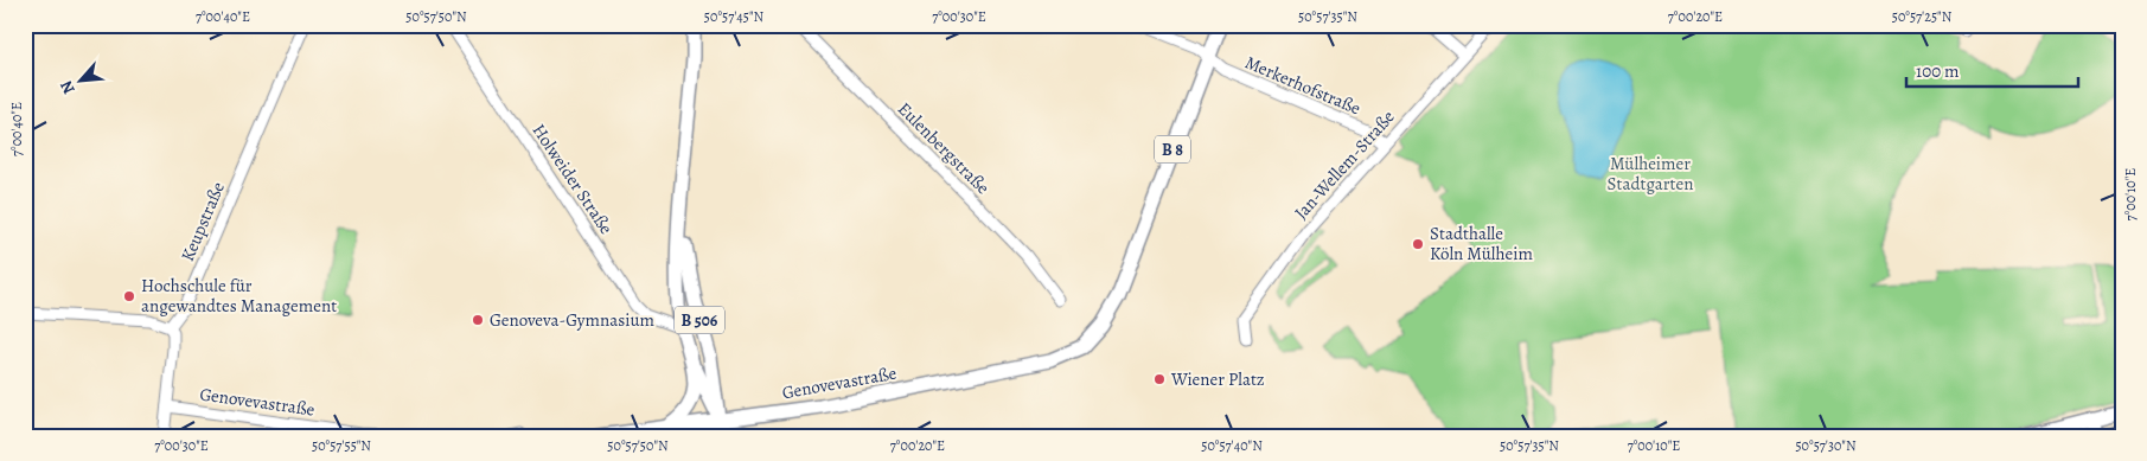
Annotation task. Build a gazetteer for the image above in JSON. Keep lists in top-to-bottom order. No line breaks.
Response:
{"streets":{"main road":["B 8","B 506","Genovevastraße"],"street":["Merkerhofstraße","Eulenbergstraße","Jan-Wellem-Straße","Holweider Straße","Keupstraße"]},"crossings":[["Merkerhofstraße","B 8"],["Merkerhofstraße","Jan-Wellem-Straße"],["Merkerhofstraße","Genovevastraße"],["B 8","Genovevastraße"],["Holweider Straße","B 506"],["B 506","Genovevastraße"]],"parks":["Mülheimer Stadtgarten"],"places":["Stadthalle Köln Mülheim","Hochschule für angewandtes Management","Genoveva-Gymnasium","Wiener Platz"],"scale_bar":"100 m","north":"bottom left","coordinates":["7°00'40\"E","50°57'50\"N","50°57'45\"N","7°00'30\"E","50°57'35\"N","7°00'20\"E","50°57'25\"N","7°00'10\"E","50°57'55\"N","50°57'40\"N","50°57'30\"N"]}
